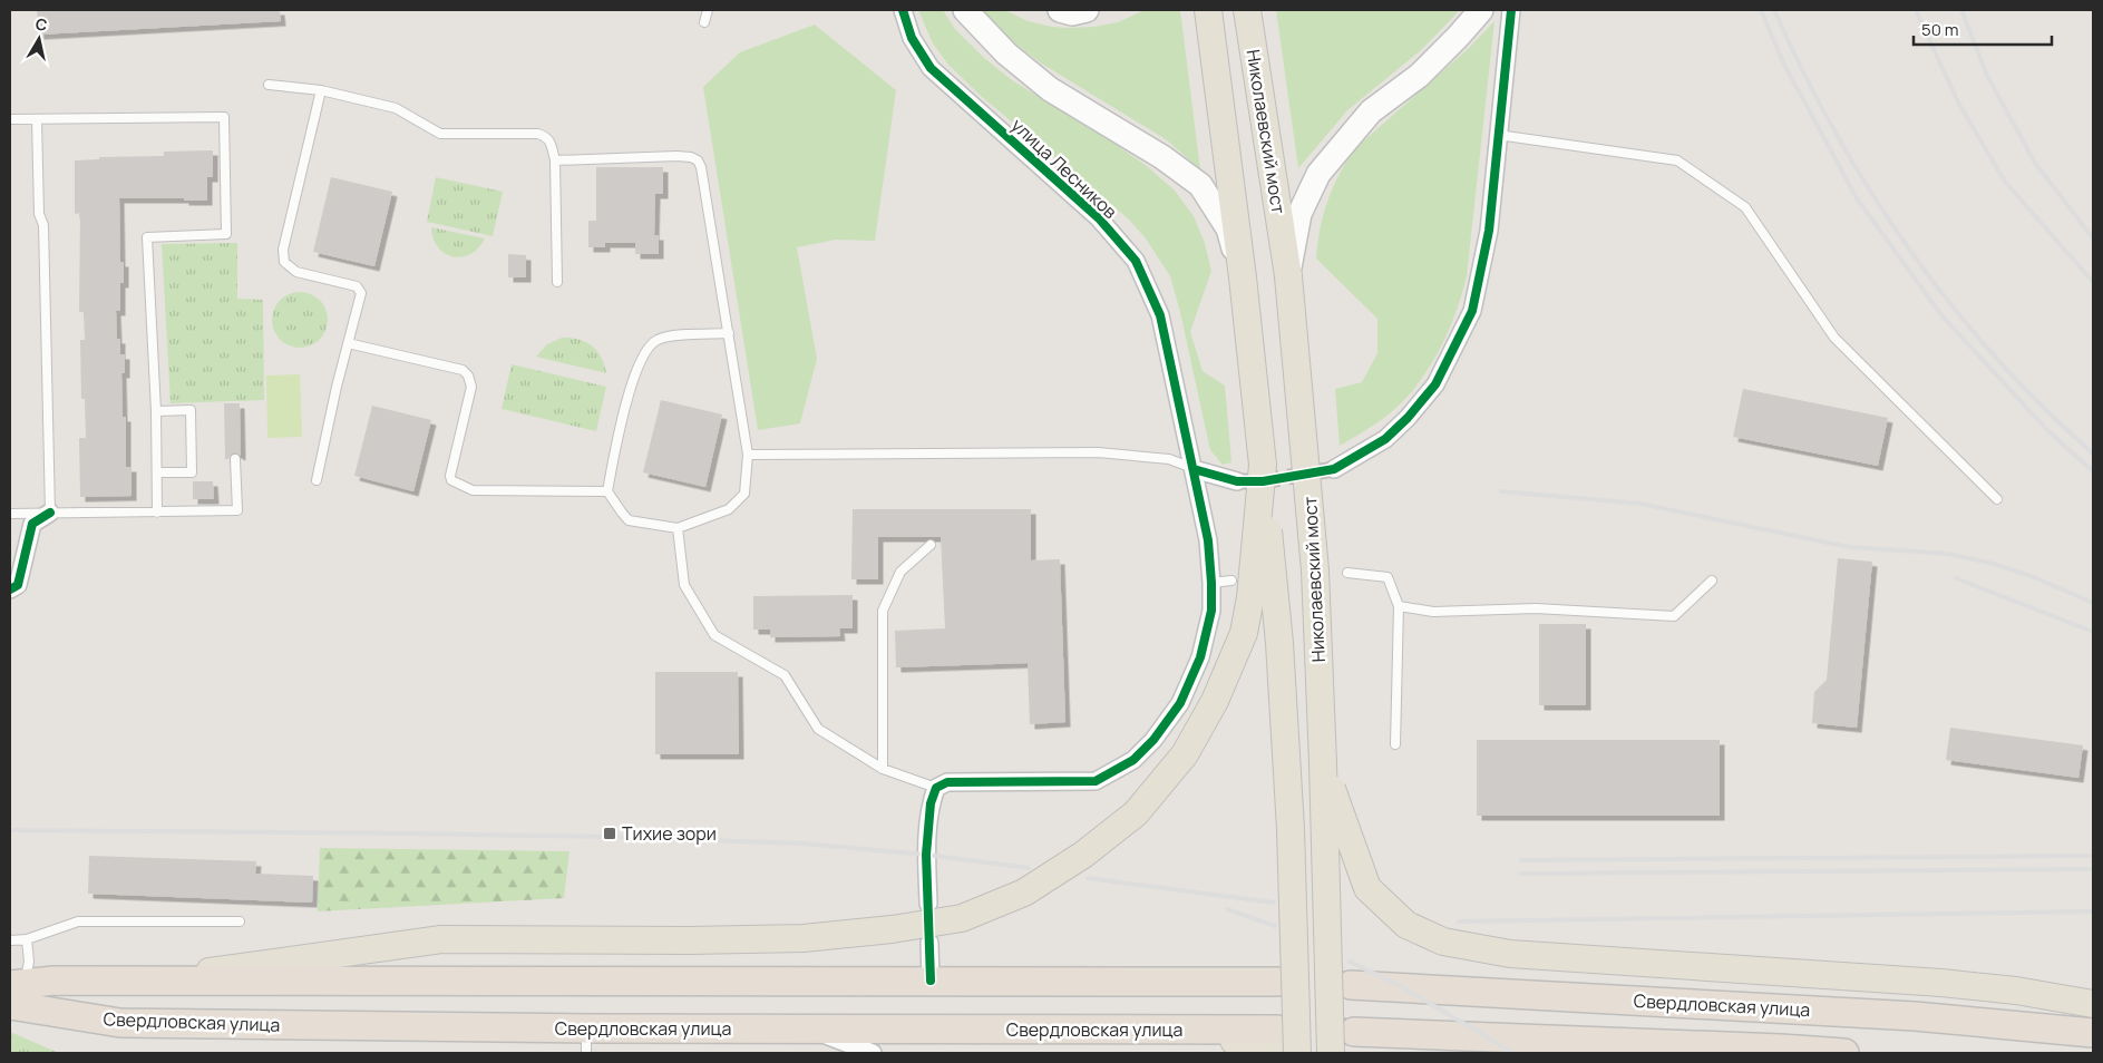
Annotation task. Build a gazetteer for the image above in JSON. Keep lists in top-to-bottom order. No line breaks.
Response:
{"streets":{"highway":["Свердловская улица"],"main road":["Николаевский мост"],"street":["улица Лесников"]},"places":{"transit":["Тихие зори"]},"scale_bar":"50 m","north":"top"}
